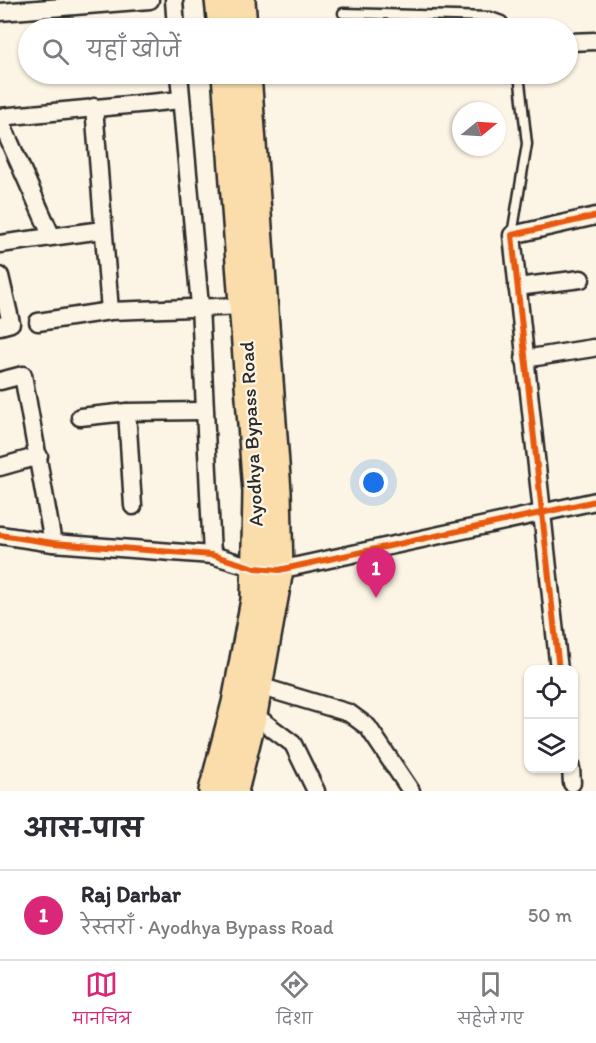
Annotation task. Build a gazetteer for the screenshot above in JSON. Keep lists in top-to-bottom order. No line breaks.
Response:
{"streets":{"main road":["Ayodhya Bypass Road"]},"north":"right","page":{"search":"यहाँ खोजें","pins":"1","heading":"आस-पास","list":[{"mark":"1","name":"Raj Darbar","note":"रेस्तराँ · Ayodhya Bypass Road","value":"50 m"}],"nav":["मानचित्र","दिशा","सहेजे गए"]}}
